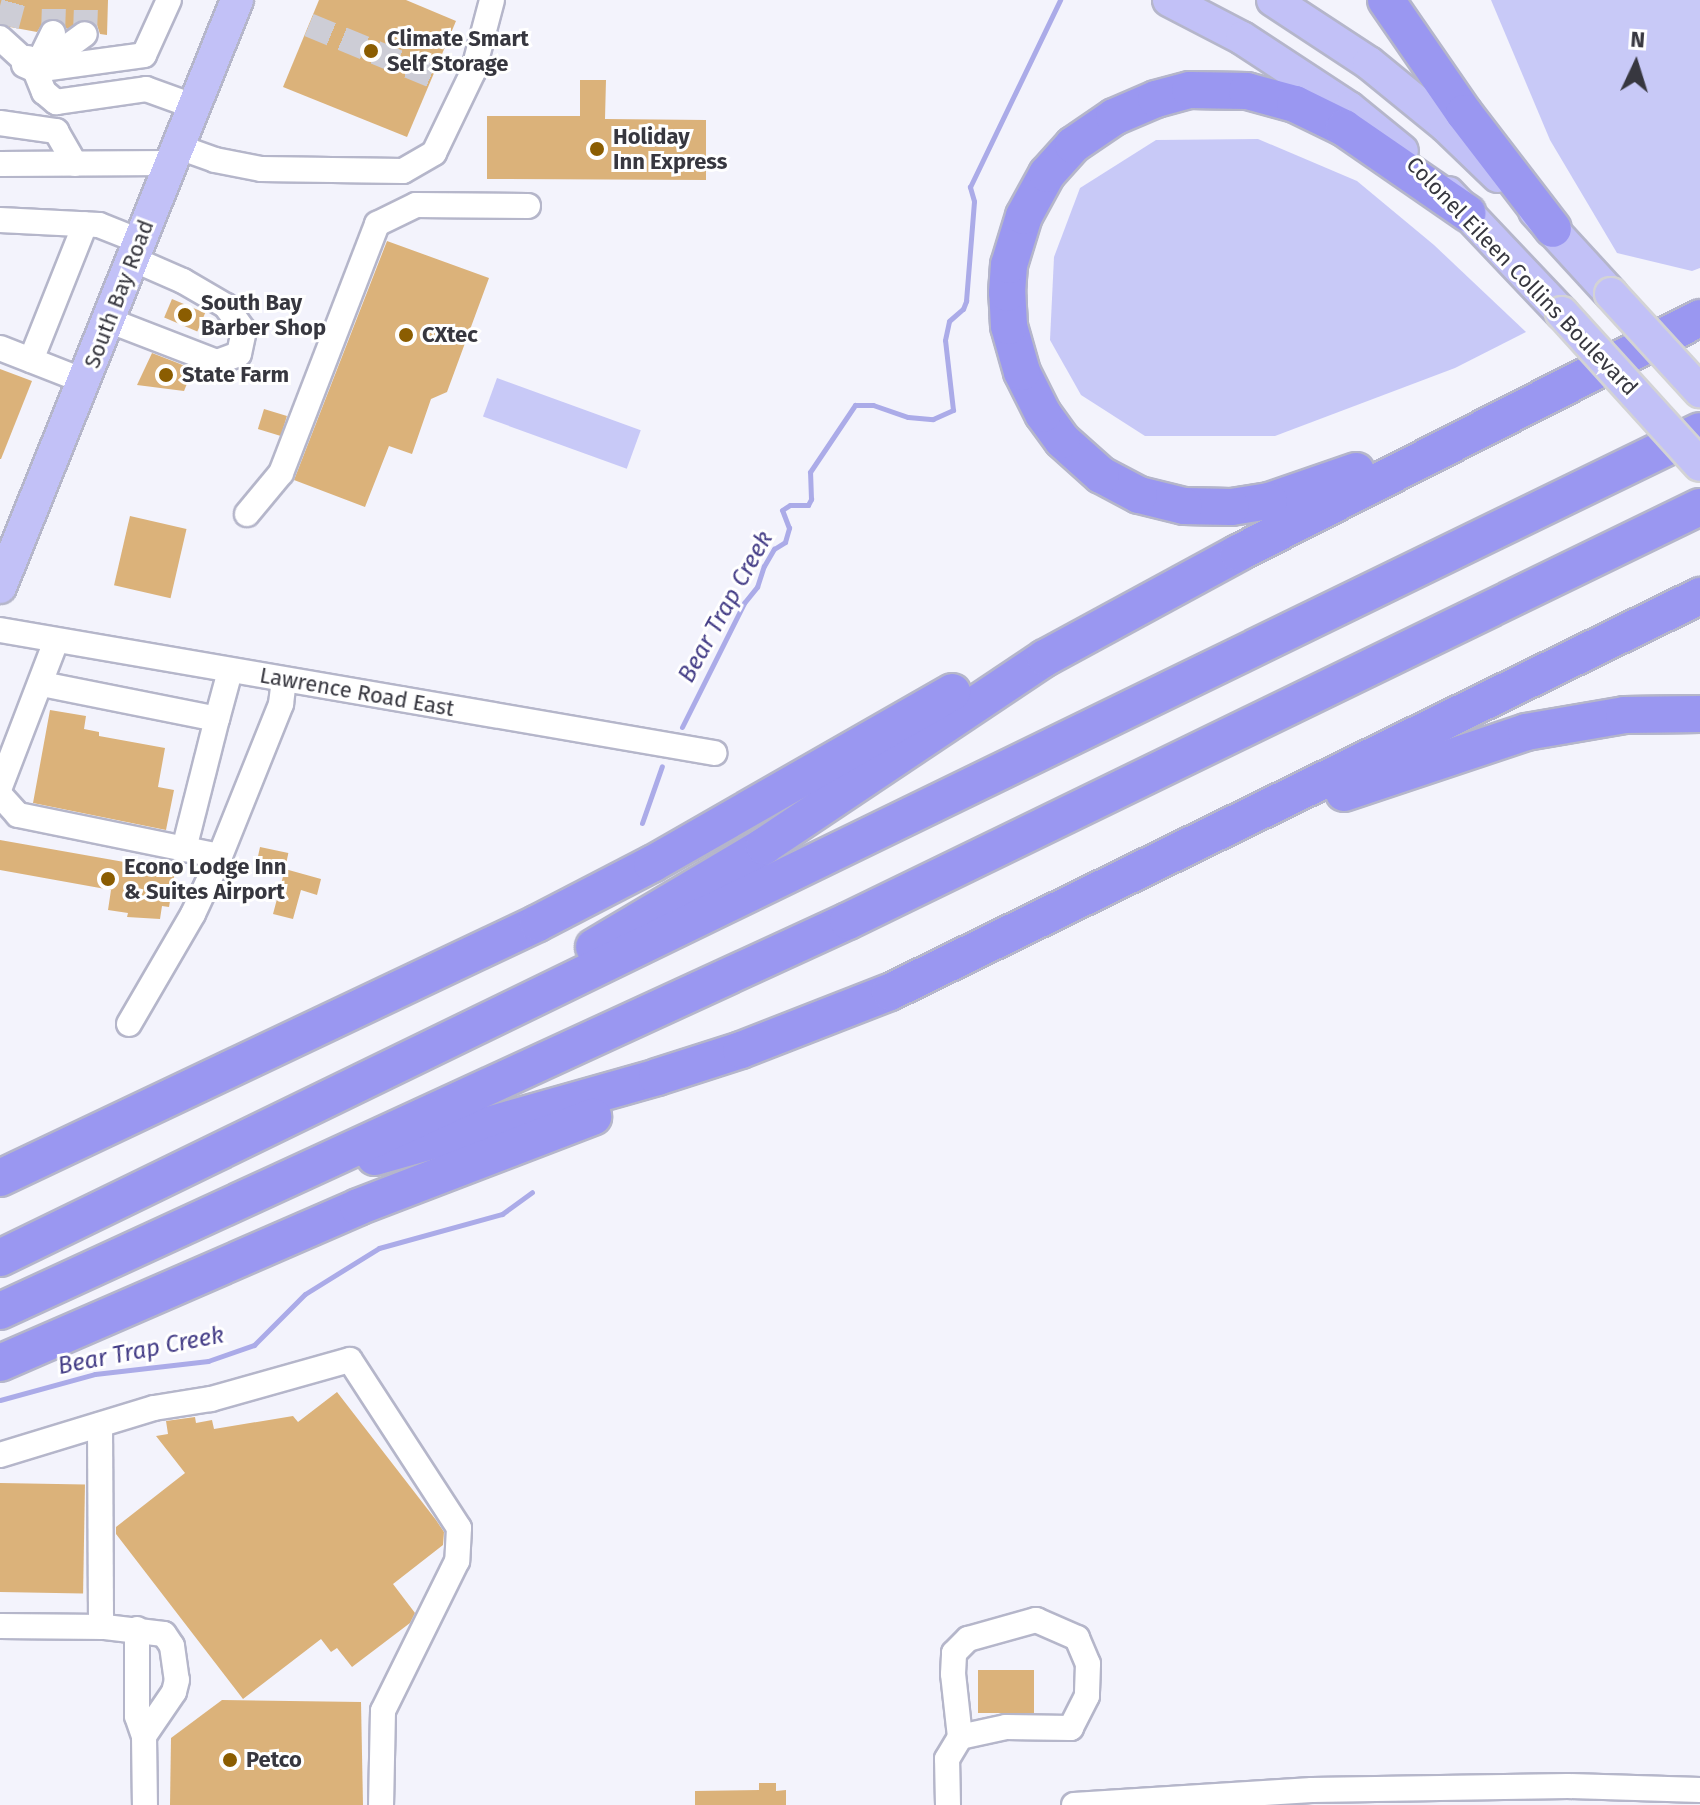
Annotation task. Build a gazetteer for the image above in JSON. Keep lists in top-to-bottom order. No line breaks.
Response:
{"streets":{"main road":["Colonel Eileen Collins Boulevard","South Bay Road"],"street":["Lawrence Road East"]},"water":["Bear Trap Creek"],"places":["Climate Smart Self Storage","Holiday Inn Express","South Bay Barber Shop","CXtec","State Farm","Econo Lodge Inn & Suites Airport","Petco"],"north":"top"}
